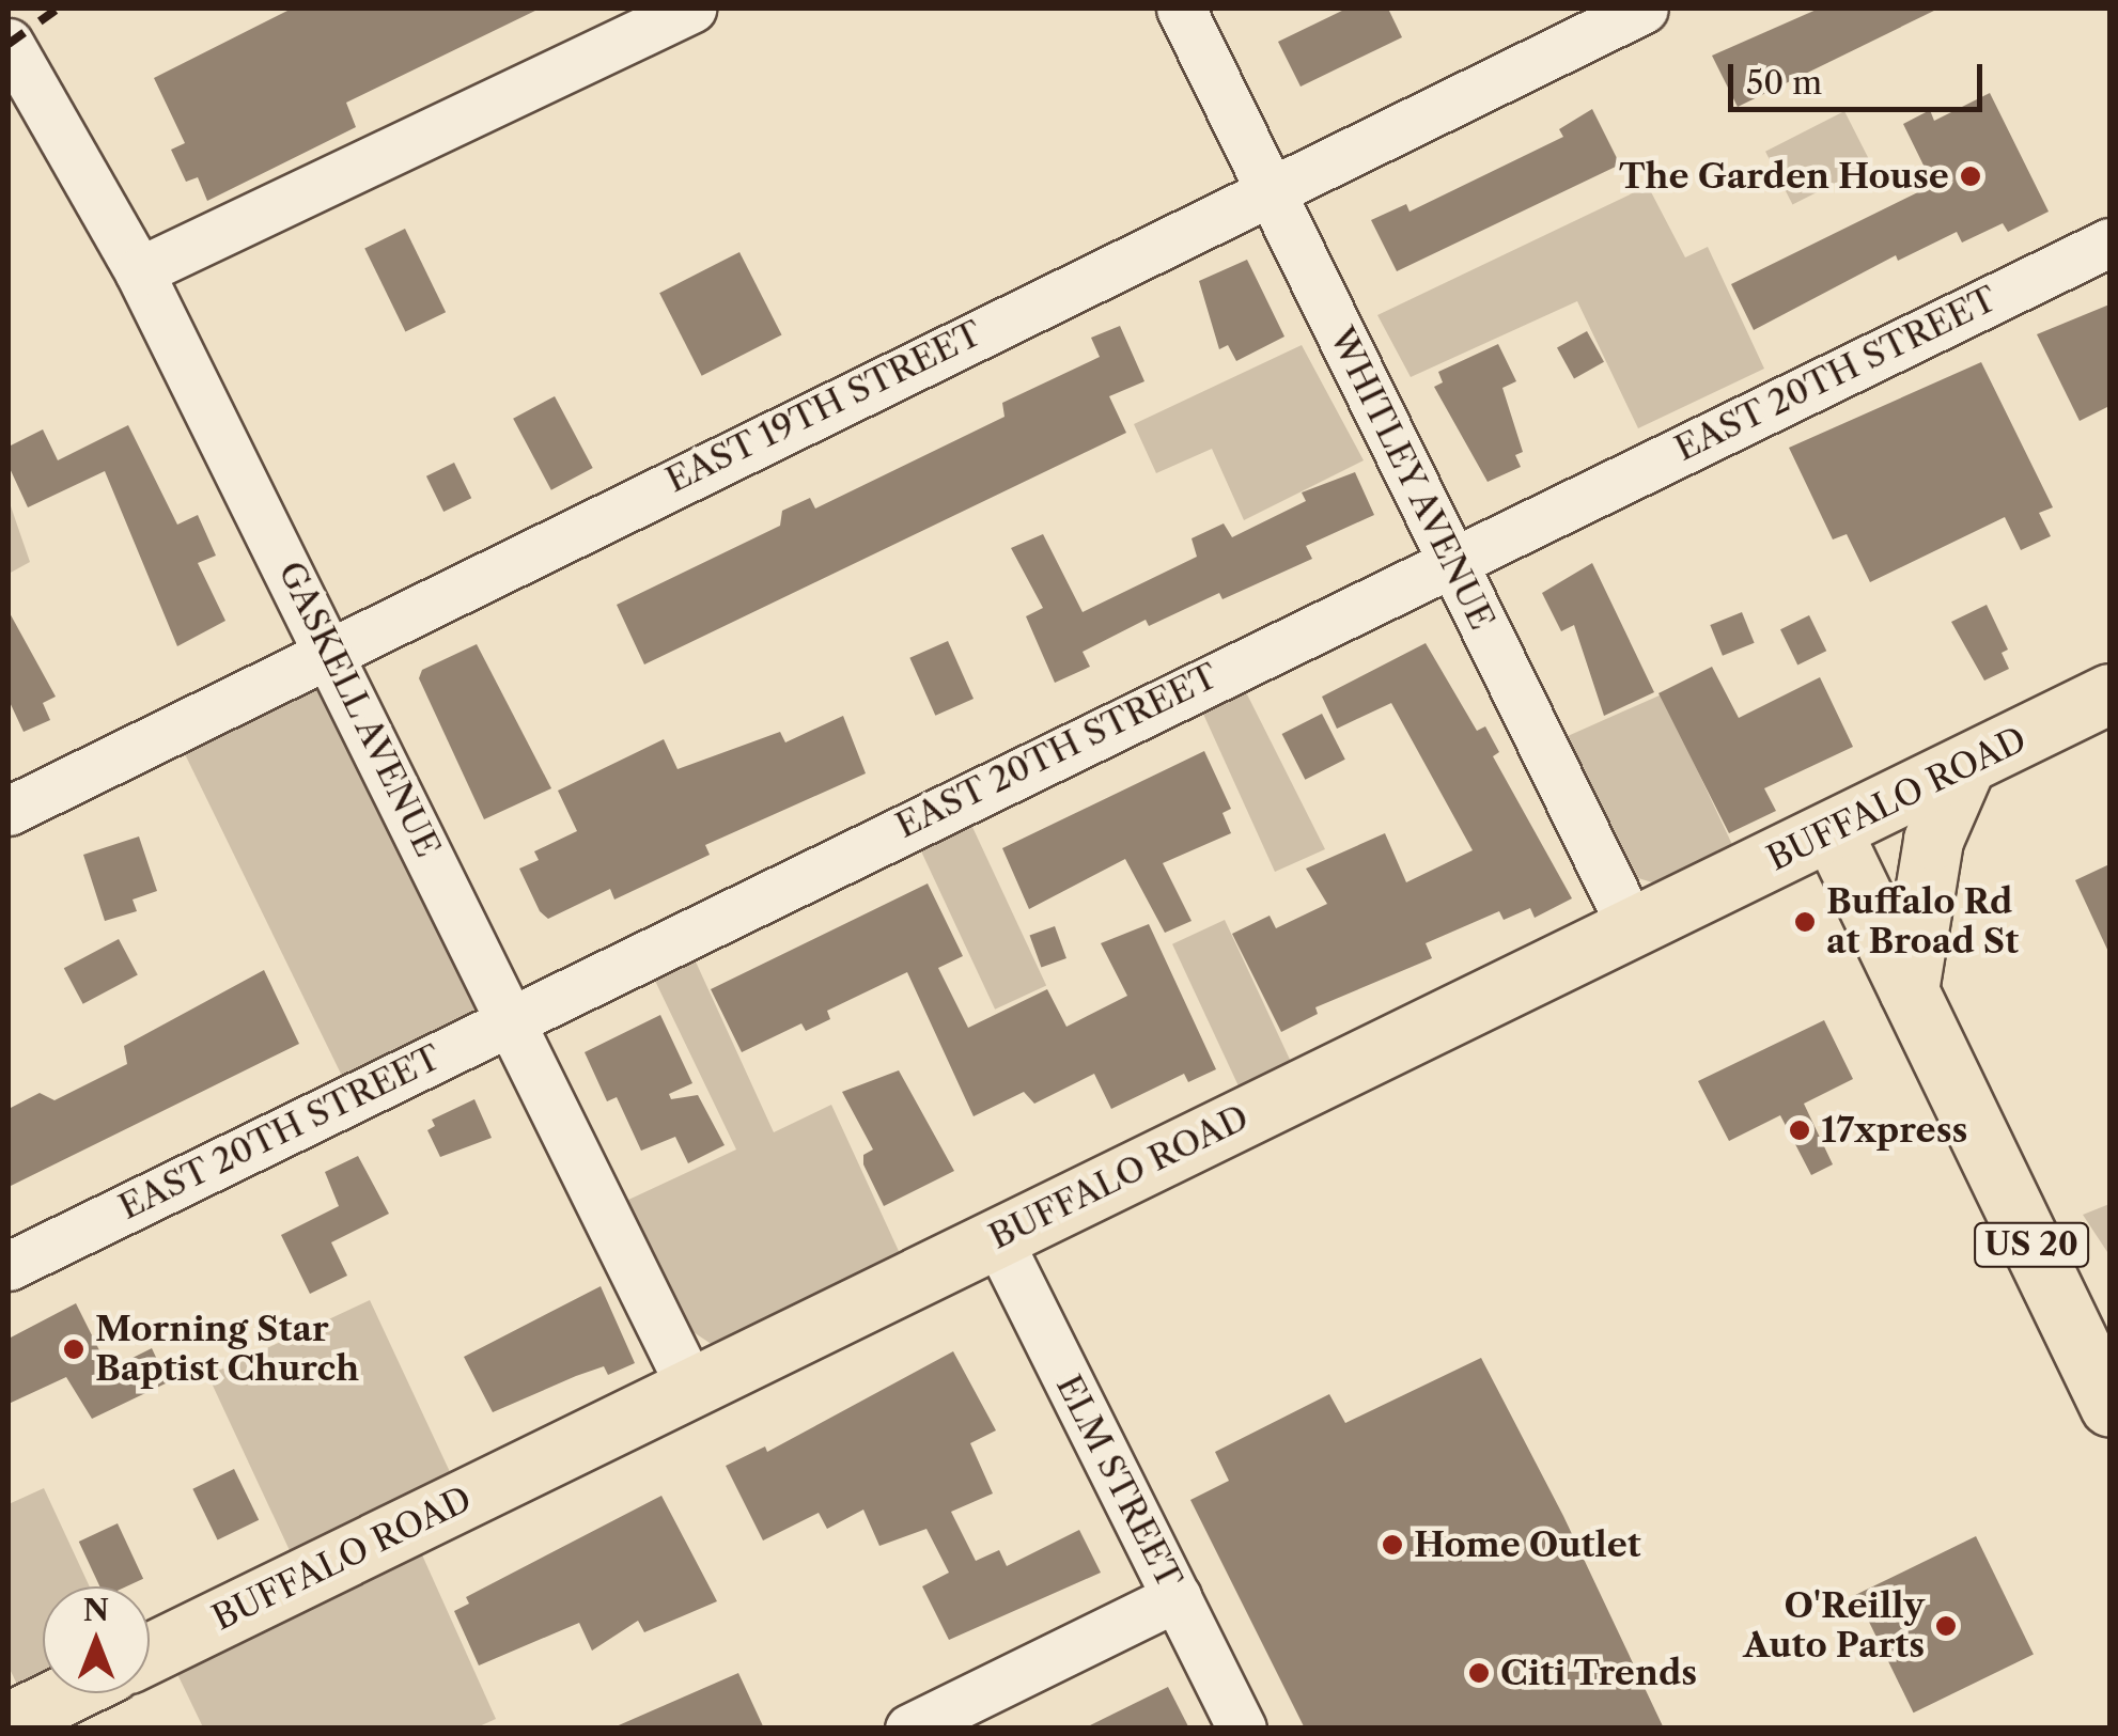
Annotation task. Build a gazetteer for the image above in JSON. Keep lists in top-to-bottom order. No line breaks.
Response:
{"streets":{"main road":["BUFFALO ROAD","US 20"],"street":["EAST 20TH STREET","EAST 19TH STREET","WHITLEY AVENUE","GASKELL AVENUE","ELM STREET"]},"crossings":[["EAST 20TH STREET","WHITLEY AVENUE"],["EAST 20TH STREET","GASKELL AVENUE"],["EAST 19TH STREET","WHITLEY AVENUE"],["EAST 19TH STREET","GASKELL AVENUE"],["WHITLEY AVENUE","BUFFALO ROAD"],["GASKELL AVENUE","BUFFALO ROAD"],["BUFFALO ROAD","US 20"],["BUFFALO ROAD","ELM STREET"]],"places":["The Garden House","Buffalo Rd at Broad St","17xpress","Morning Star Baptist Church","Home Outlet","O'Reilly Auto Parts","Citi Trends"],"scale_bar":"50 m","north":"top"}
